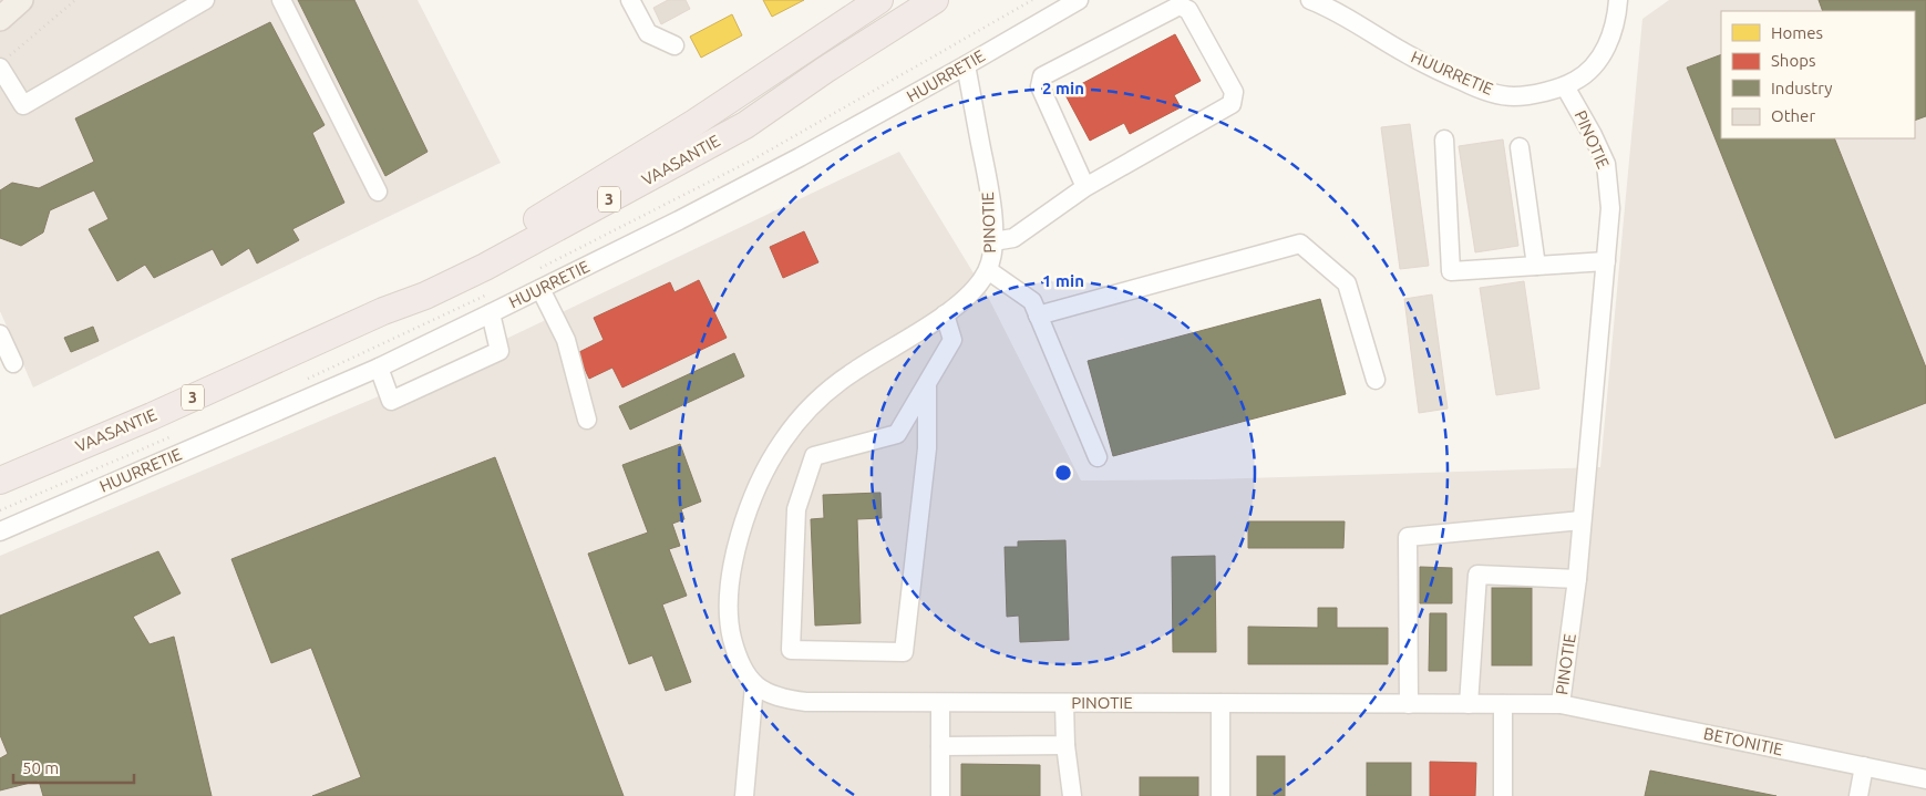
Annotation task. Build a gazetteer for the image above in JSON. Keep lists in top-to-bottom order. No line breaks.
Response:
{"streets":{"highway":["VAASANTIE","3"],"street":["HUURRETIE","PINOTIE","BETONITIE"]},"crossings":[["HUURRETIE","PINOTIE"],["PINOTIE","BETONITIE"]],"legend":["Homes","Shops","Industry","Other"],"scale_bar":"50 m","rings":["2 min","1 min"]}
